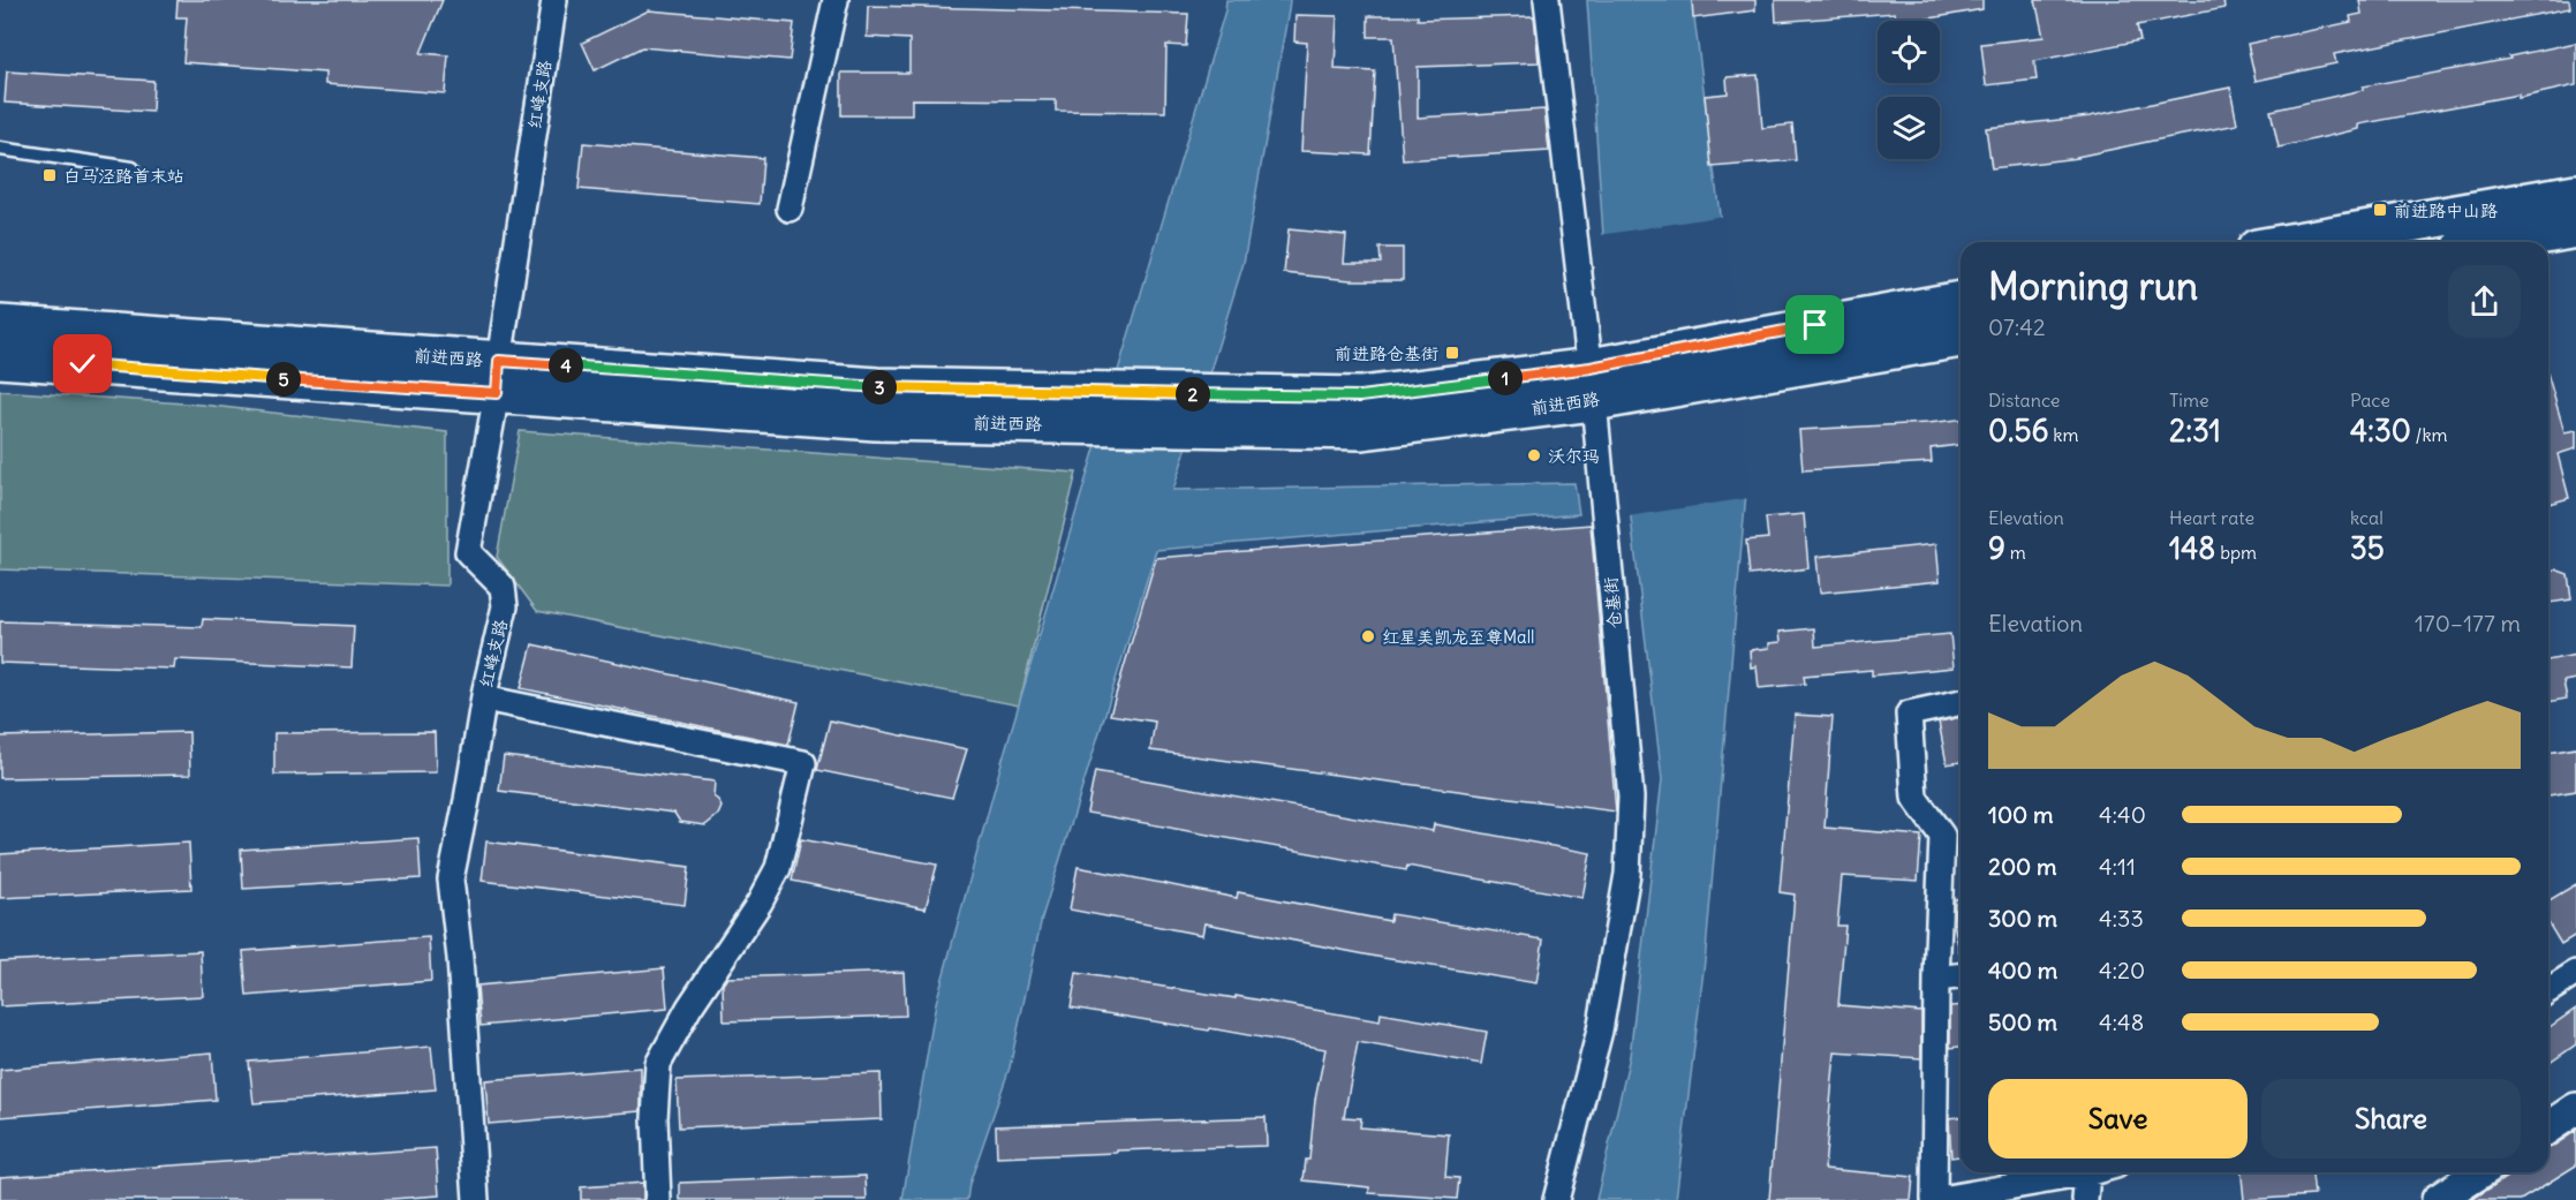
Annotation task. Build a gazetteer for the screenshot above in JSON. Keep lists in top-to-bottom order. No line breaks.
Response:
{"streets":{"main road":["前进西路"],"street":["红峰支路","仓基街"]},"crossings":[["红峰支路","前进西路"],["前进西路","仓基街"]],"places":{"transit":["白马泾路首末站","前进路中山路","前进路仓基街"],"other":["沃尔玛","红星美凯龙至尊Mall"]},"page":{"heading":["Morning run","07:42"],"pins":["4","1","5","3","2"],"stats":[["Distance","0.56 km"],["Time","2:31"],["Pace","4:30 /km"],["Elevation","9 m"],["Heart rate","148 bpm"],["kcal","35"]],"chart":["Elevation","170–177 m"],"list":[{"name":"100 m","note":"4:40"},{"name":"200 m","note":"4:11"},{"name":"300 m","note":"4:33"},{"name":"400 m","note":"4:20"},{"name":"500 m","note":"4:48"}],"buttons":["Save","Share"]}}
